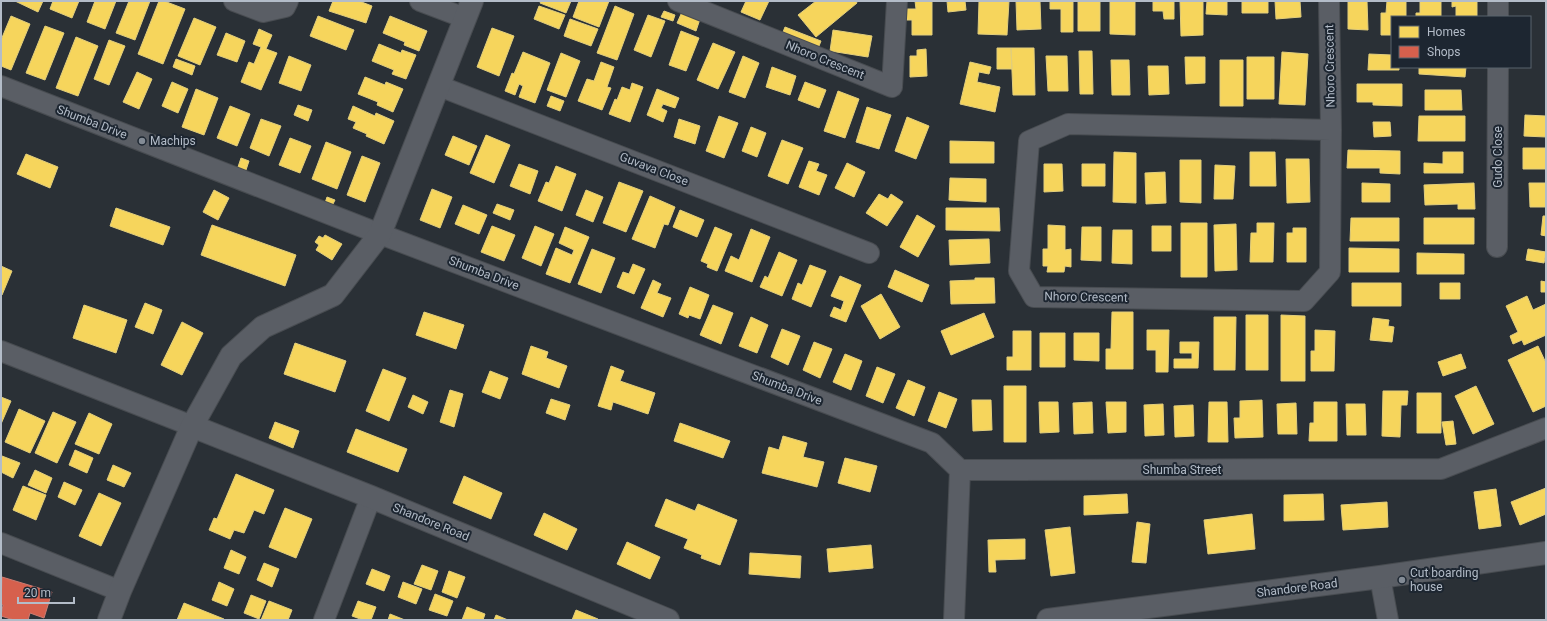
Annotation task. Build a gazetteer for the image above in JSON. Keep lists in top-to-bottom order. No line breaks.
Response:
{"streets":{"street":["Nhoro Crescent","Shumba Drive","Gudo Close","Guvava Close","Shumba Street","Shandore Road"]},"crossings":[["Shumba Drive","Shumba Street"]],"places":["Machips","Cut boarding house"],"legend":["Homes","Shops"],"scale_bar":"20 m"}
